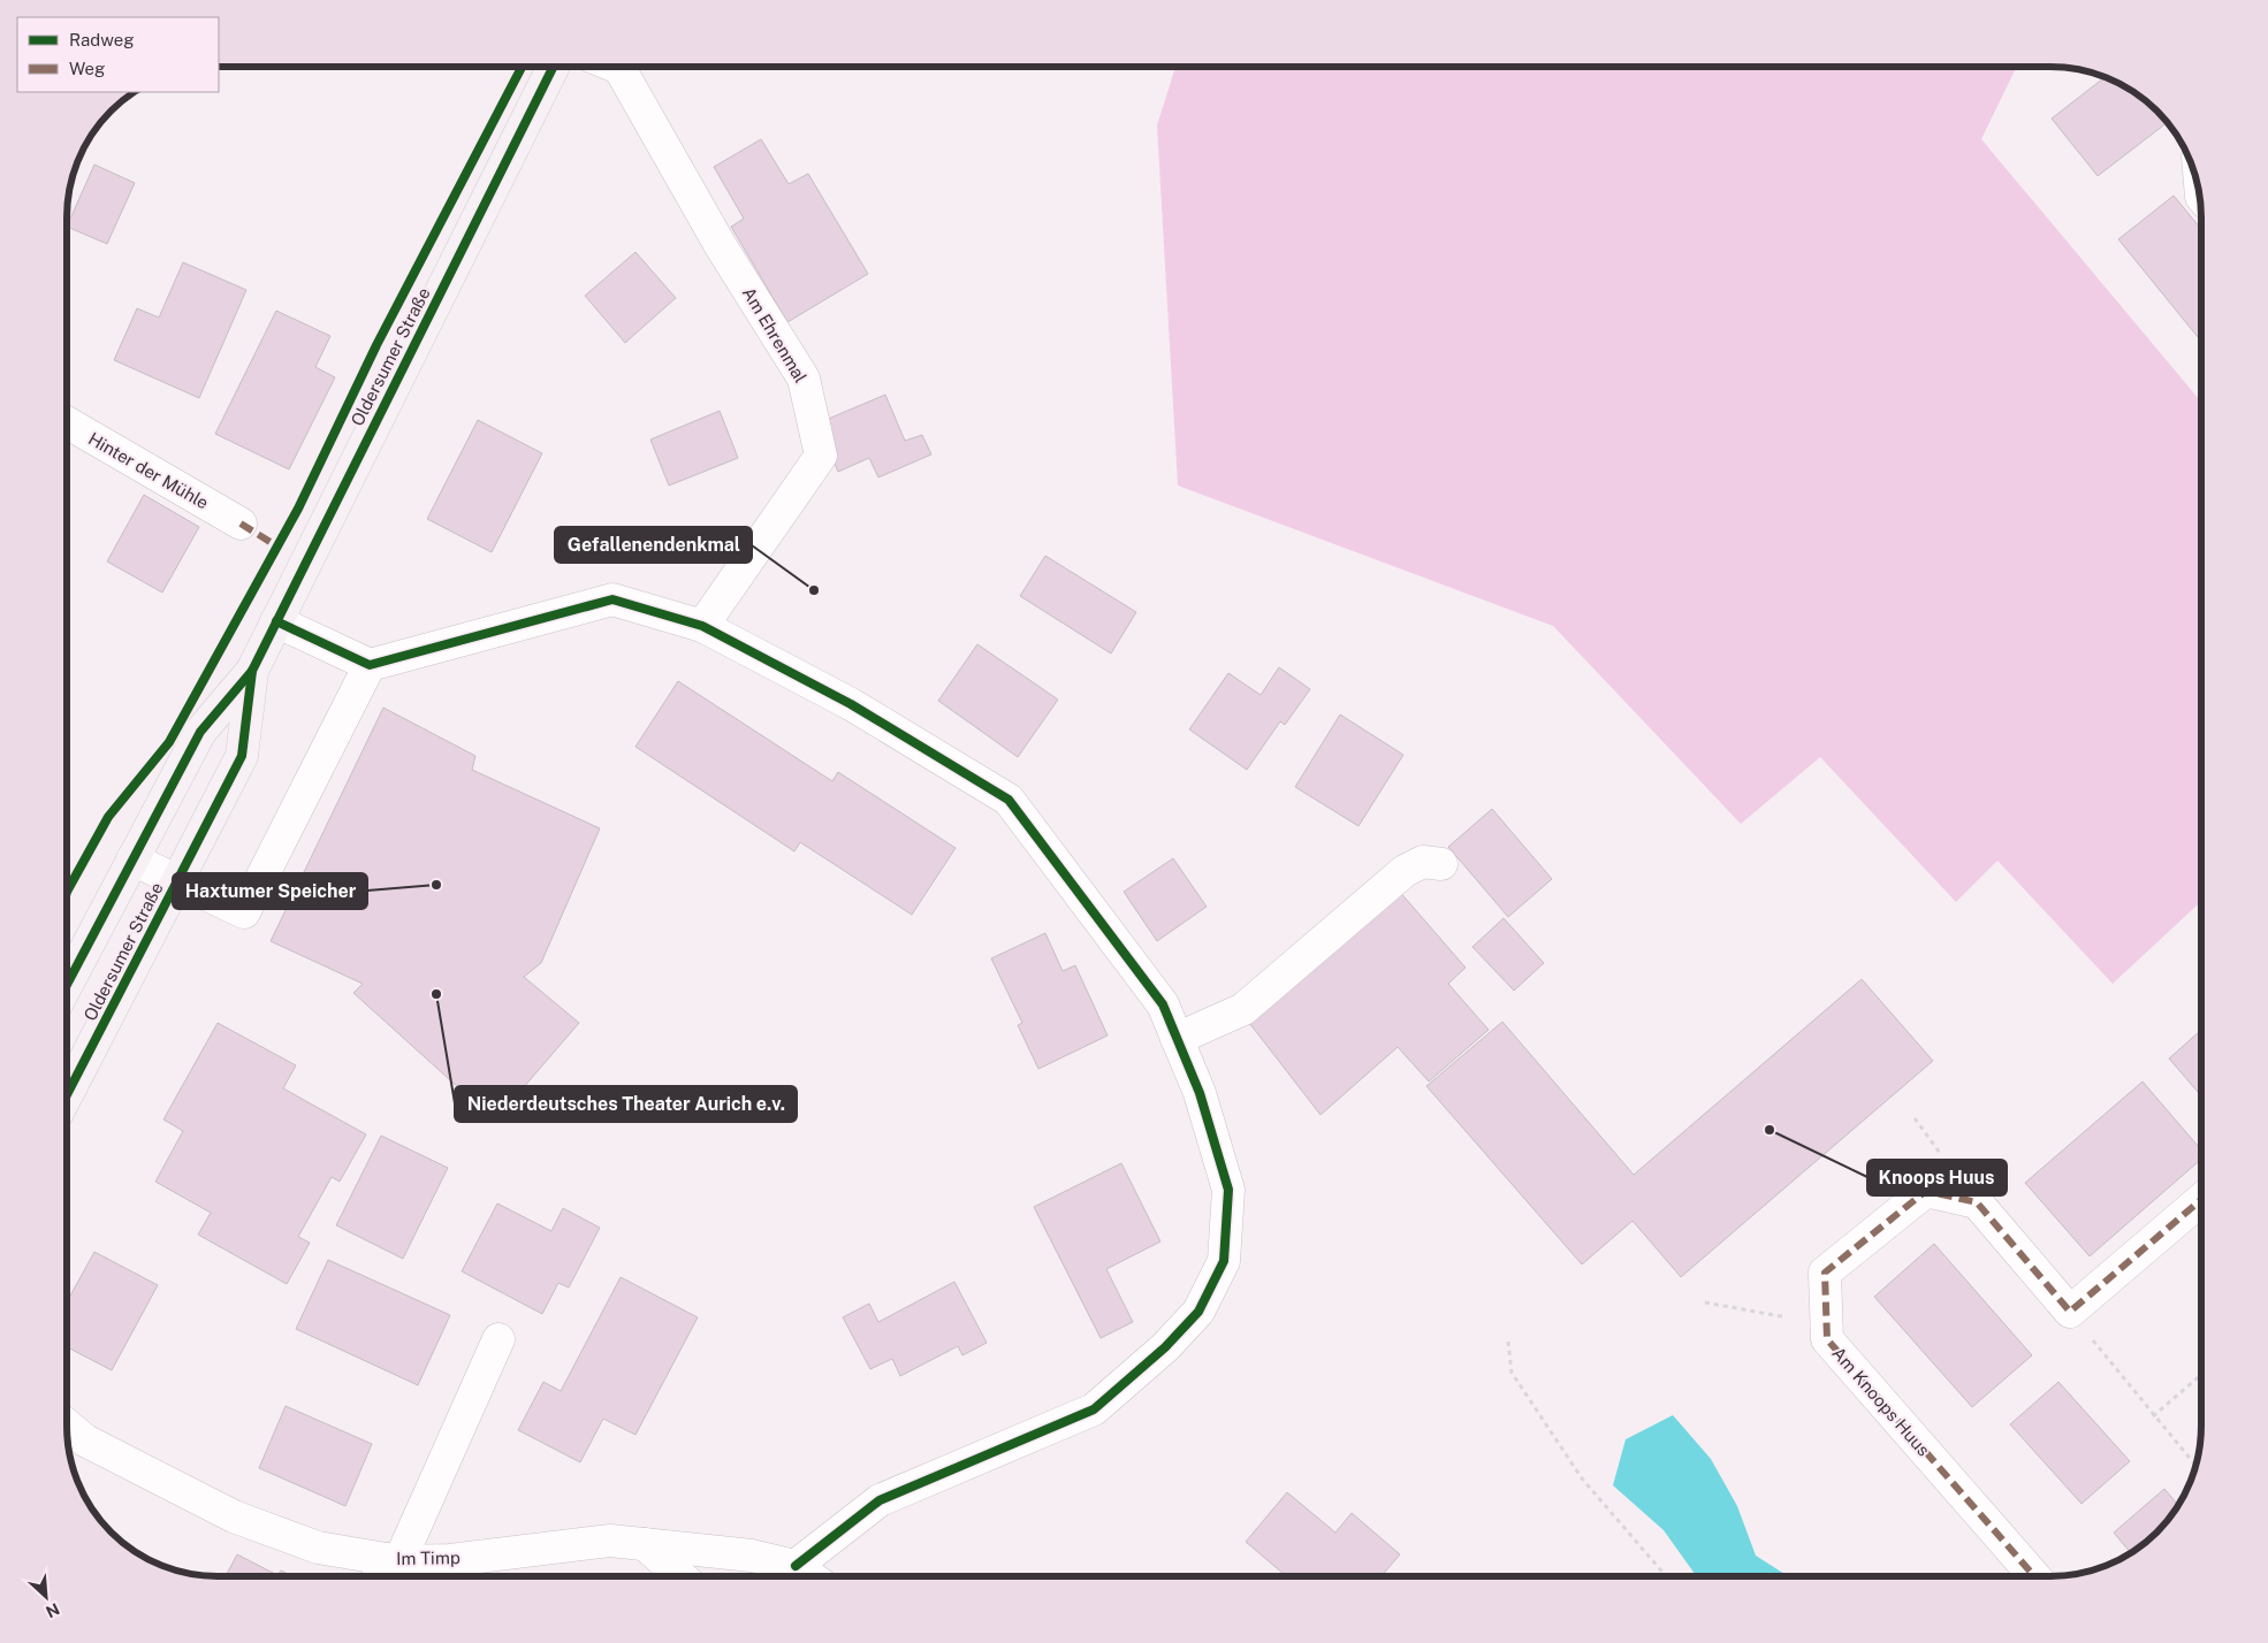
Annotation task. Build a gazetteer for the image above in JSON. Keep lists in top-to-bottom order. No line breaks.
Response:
{"streets":{"main road":["Oldersumer Straße"],"street":["Am Ehrenmal","Hinter der Mühle","Am Knoops Huus","Im Timp"]},"places":["Gefallenendenkmal","Haxtumer Speicher","Niederdeutsches Theater Aurich e.v.","Knoops Huus"],"legend":["Radweg","Weg"],"north":"bottom right"}
